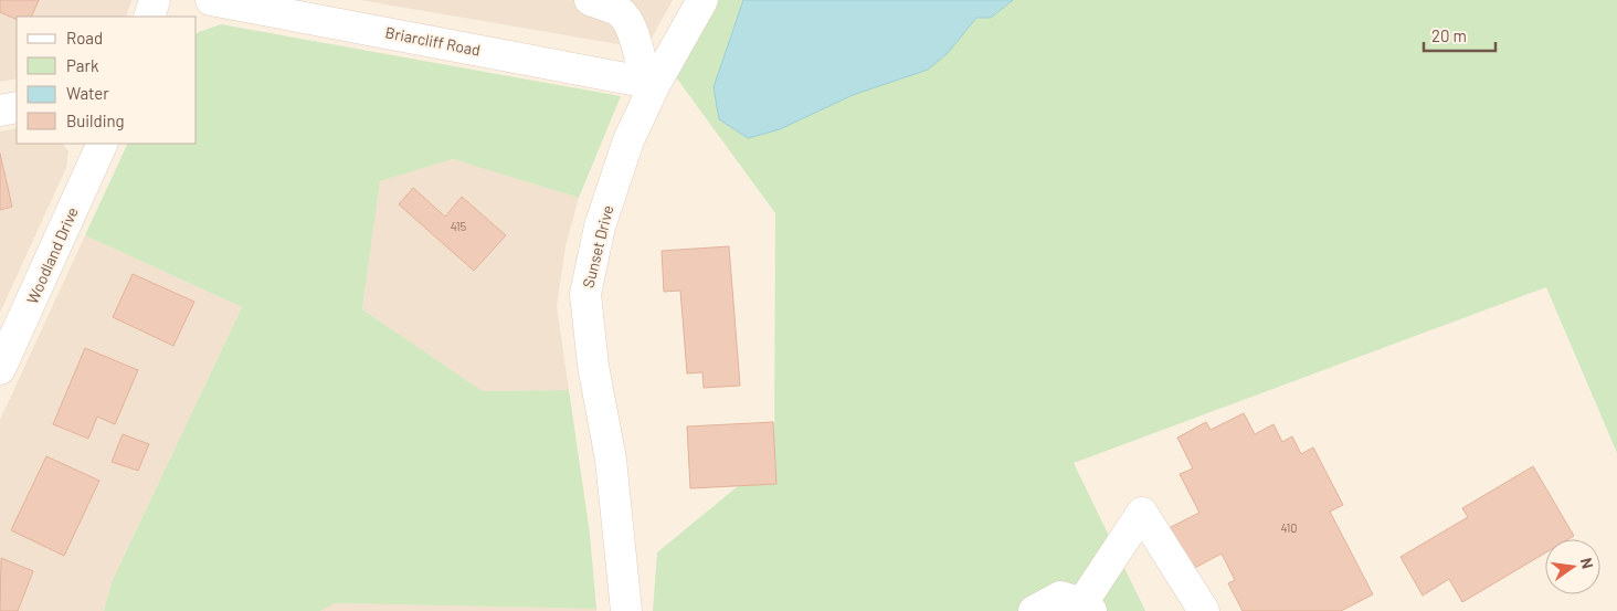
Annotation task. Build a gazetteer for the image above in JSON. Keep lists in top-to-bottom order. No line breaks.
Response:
{"streets":{"street":["Briarcliff Road","Sunset Drive","Woodland Drive"]},"crossings":[["Briarcliff Road","Sunset Drive"]],"house_numbers":["415","410"],"legend":["Road","Park","Water","Building"],"scale_bar":"20 m","north":"right"}
